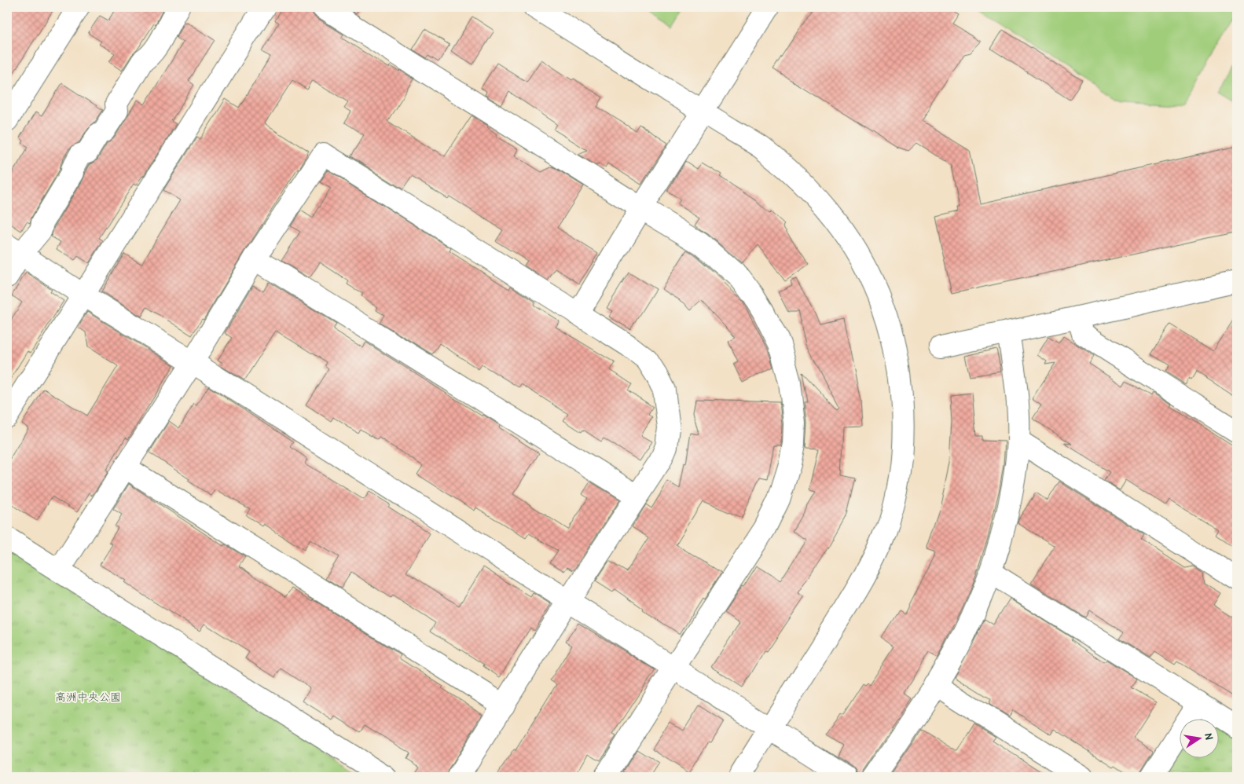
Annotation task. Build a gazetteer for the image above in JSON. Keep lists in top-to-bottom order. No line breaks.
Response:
{"parks":["高洲中央公園"],"north":"right"}
